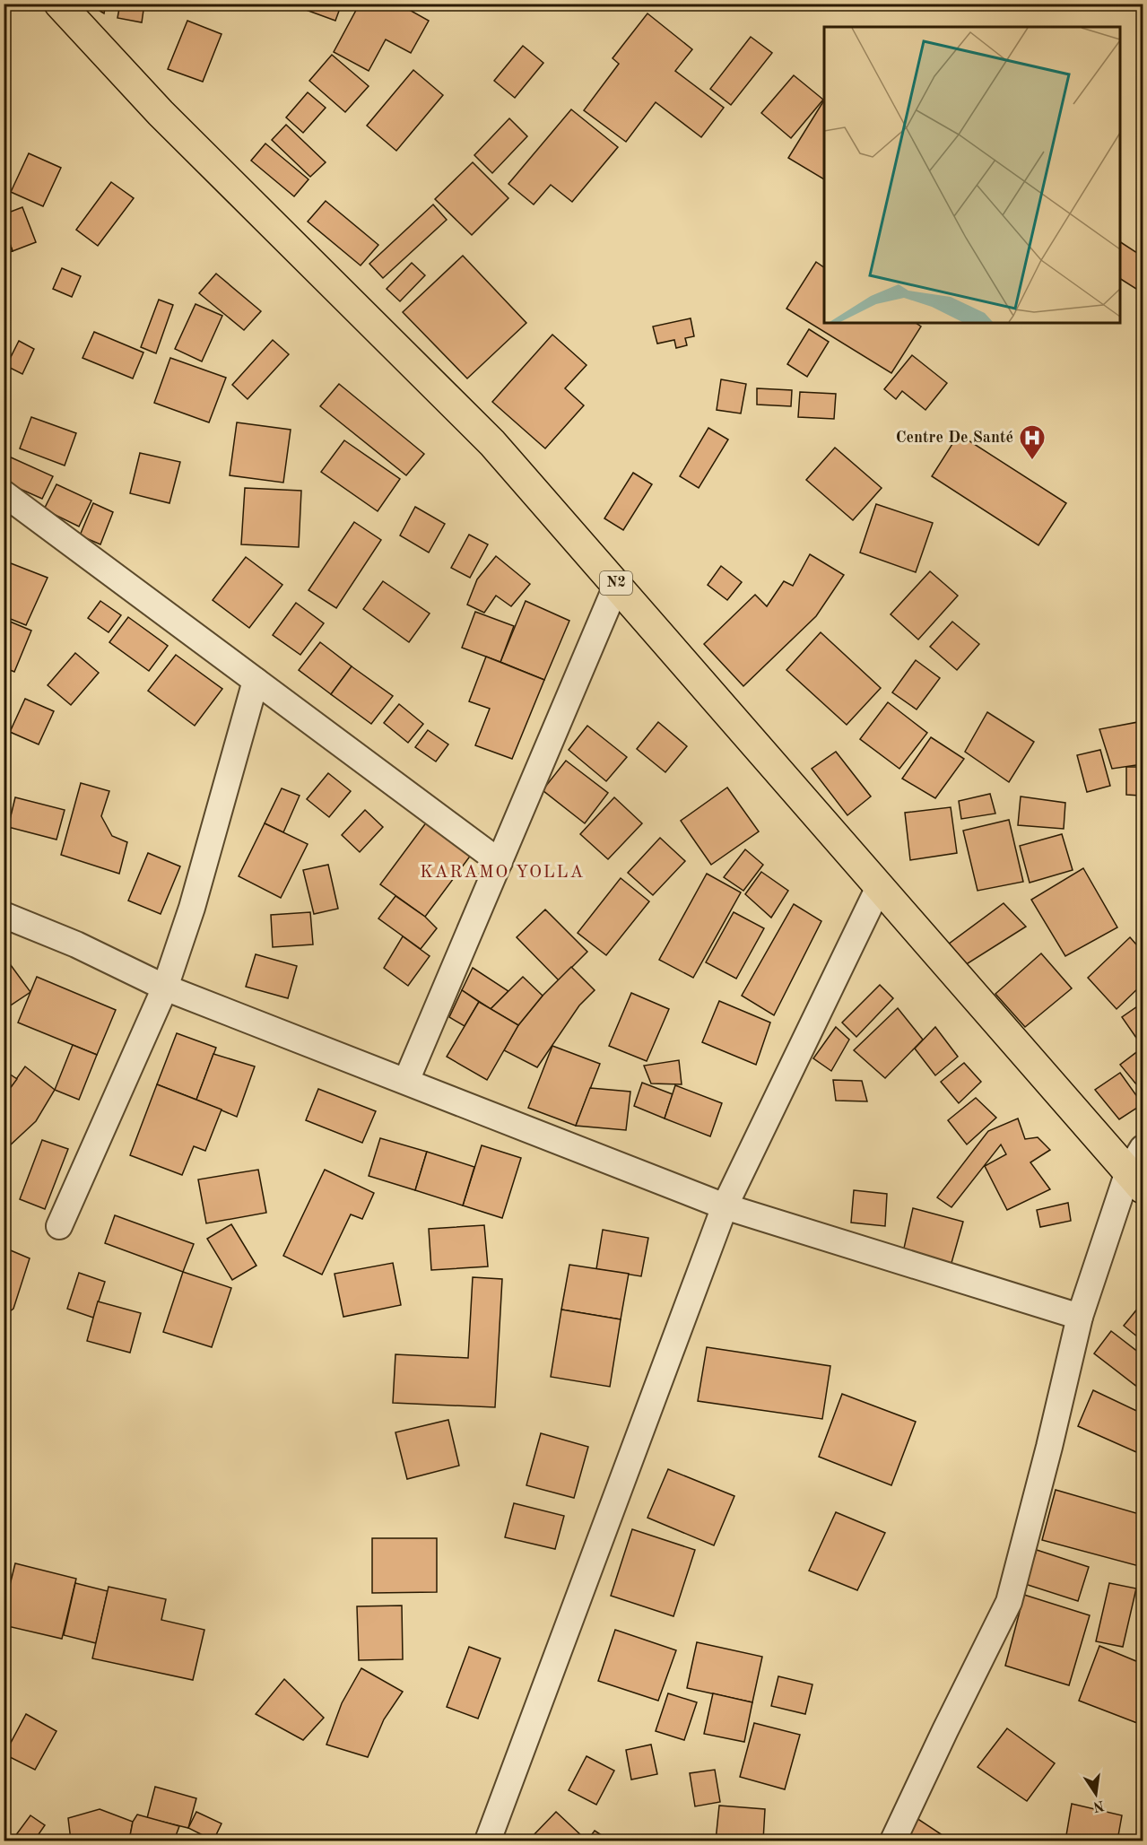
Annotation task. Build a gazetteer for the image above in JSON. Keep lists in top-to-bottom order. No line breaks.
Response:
{"streets":{"highway":["N2"]},"districts":["KARAMO YOLLA"],"places":{"hospital":["Centre De Santé"]},"north":"bottom"}
